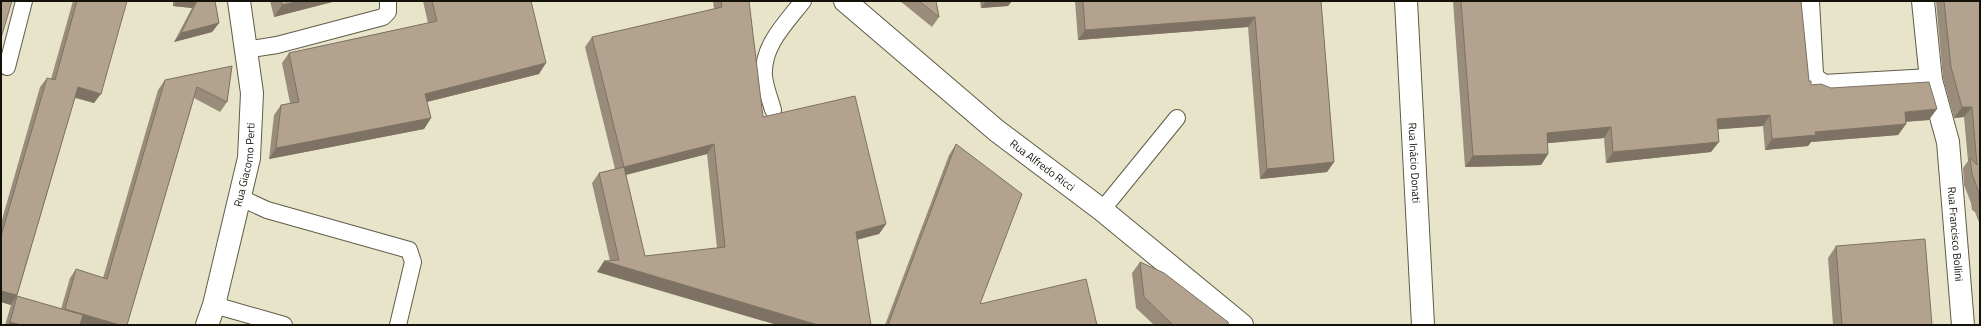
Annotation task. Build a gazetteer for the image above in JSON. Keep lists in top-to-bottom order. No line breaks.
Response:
{"streets":{"street":["Rua Inácio Donati","Rua Giacomo Perti","Rua Alfredo Ricci","Rua Francisco Bollini"]}}
